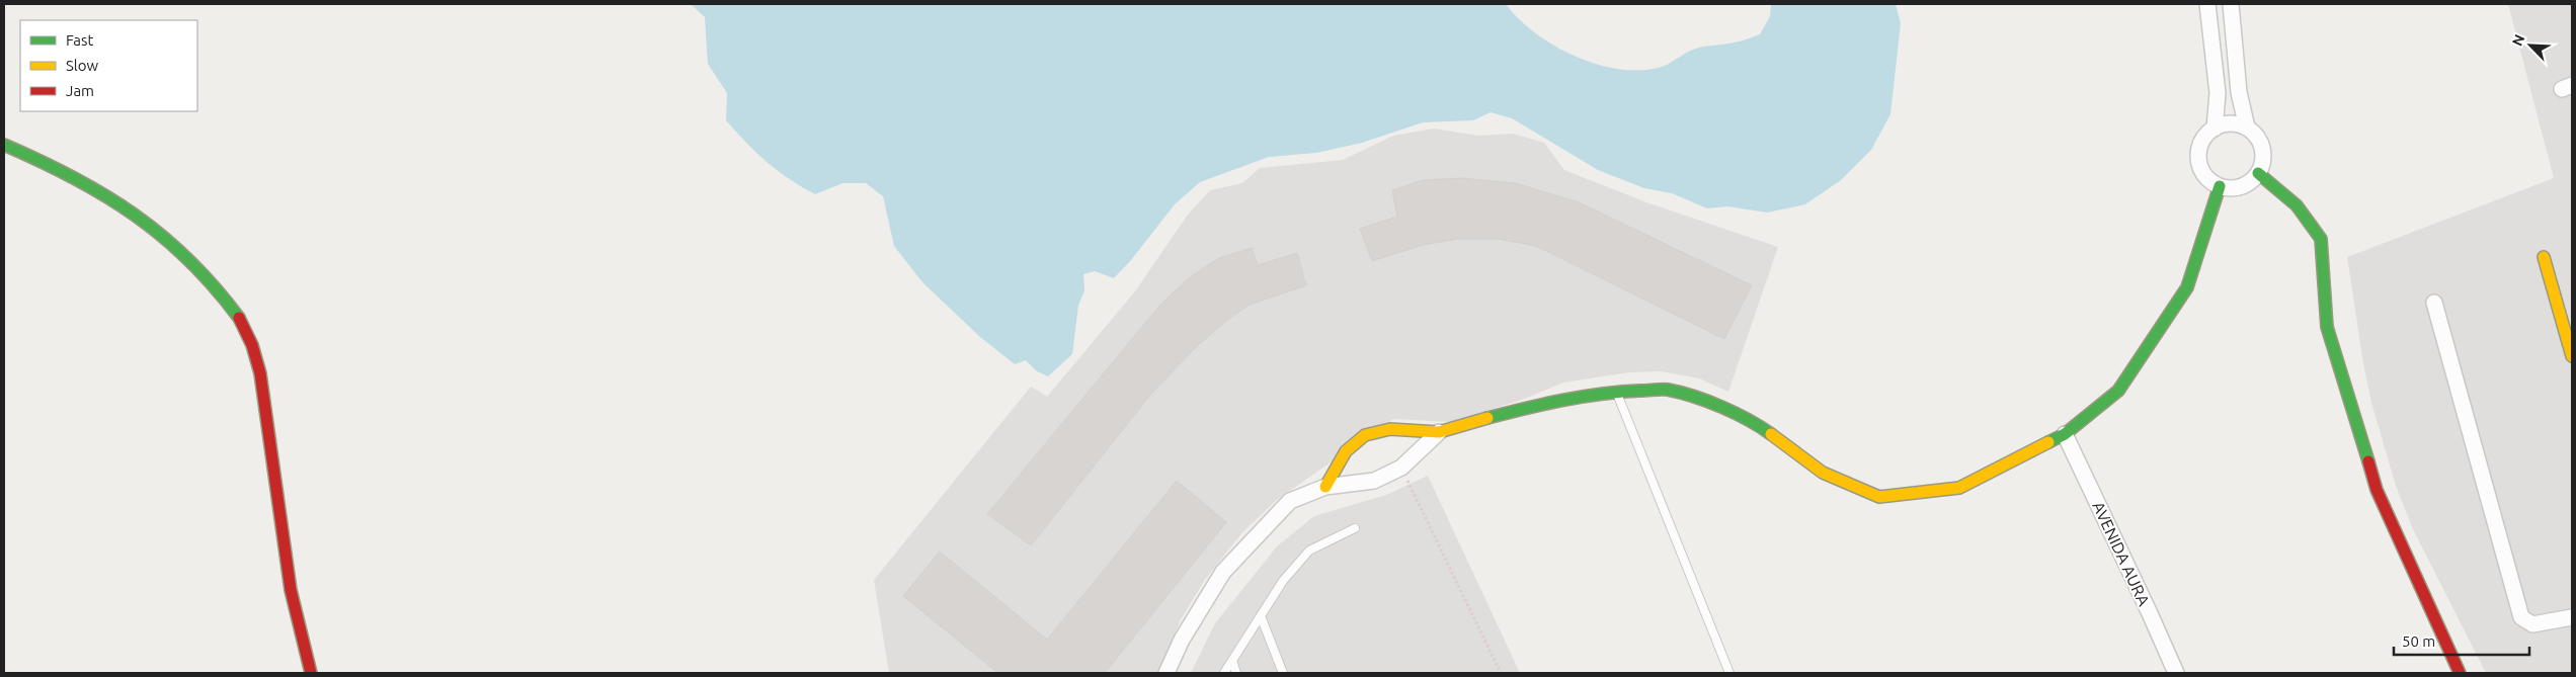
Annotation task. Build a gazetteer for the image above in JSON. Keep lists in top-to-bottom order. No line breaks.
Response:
{"streets":{"street":["AVENIDA AURA"]},"legend":["Fast","Slow","Jam"],"scale_bar":"50 m","north":"top left"}
